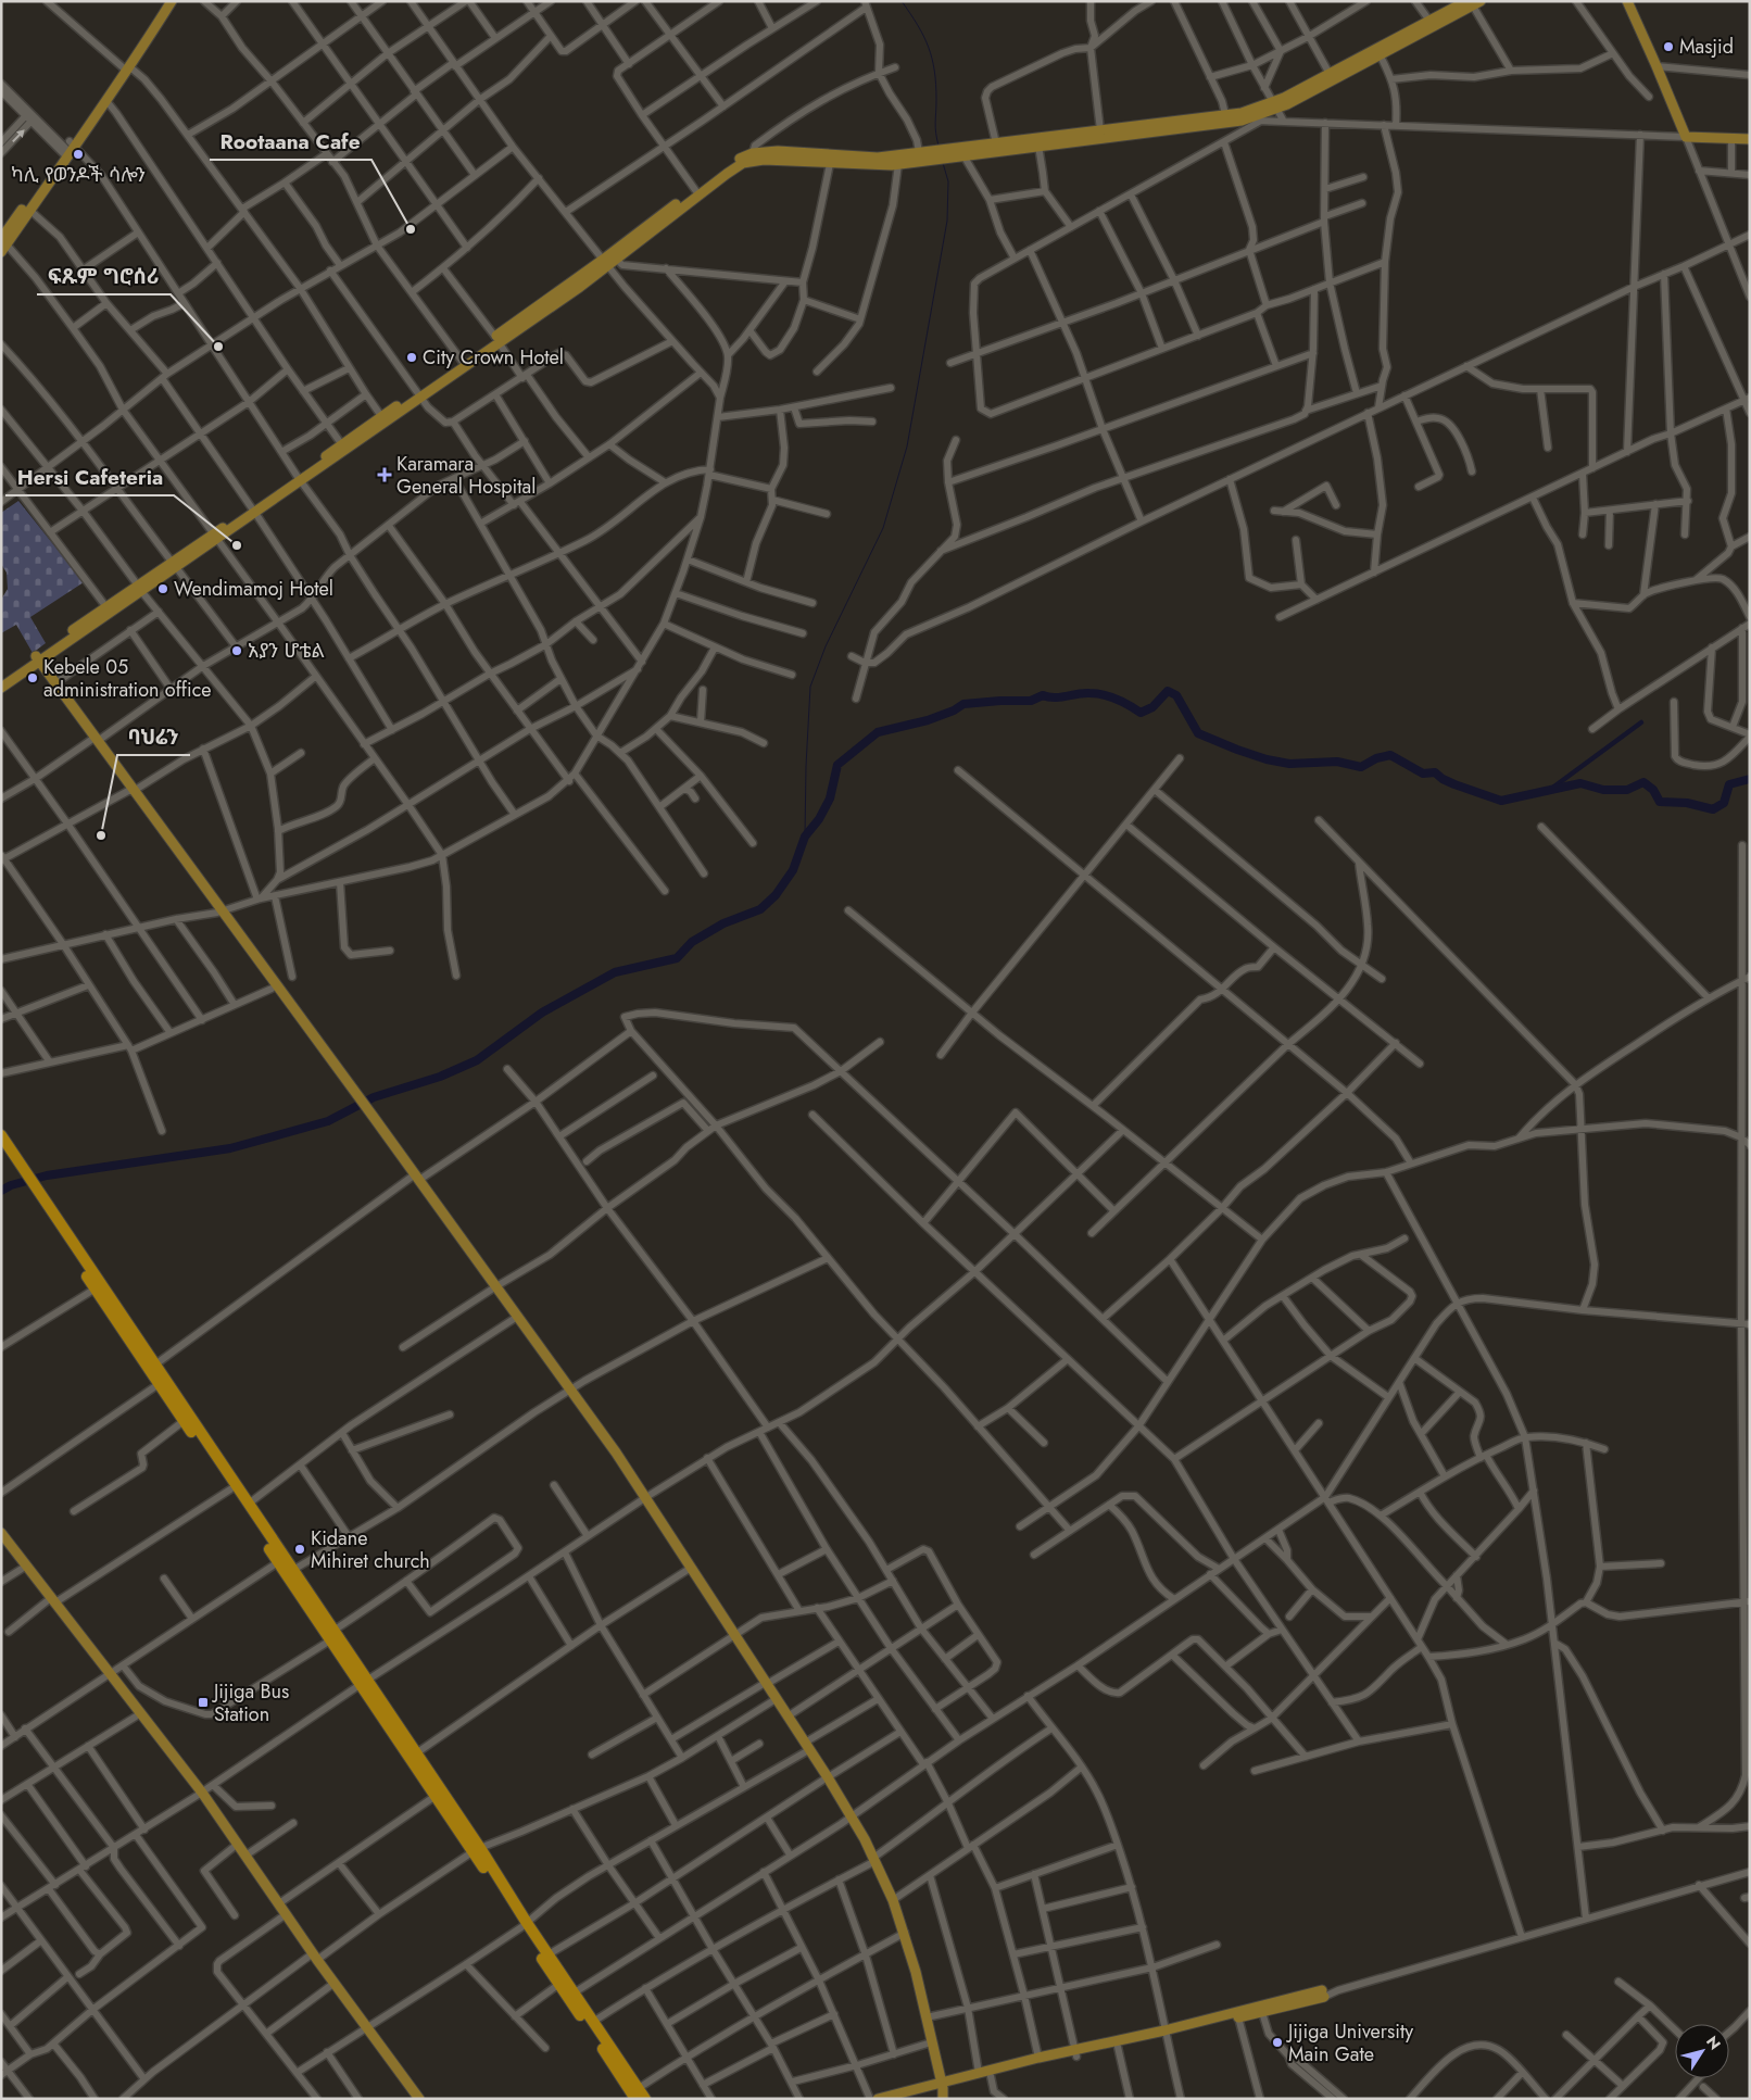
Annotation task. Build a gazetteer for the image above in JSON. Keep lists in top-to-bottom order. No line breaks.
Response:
{"places":{"other":["Masjid","ካሊ የወንዶች ሳሎን","Rootaana Cafe","ፍጹም ግሮሰሪ","City Crown Hotel","Hersi Cafeteria","Wendimamoj Hotel","አያን ሆቴል","Kebele 05 administration office","ባህሬን","Kidane Mihiret church","Jijiga University Main Gate"],"health":["Karamara General Hospital"],"transit":["Jijiga Bus Station"]},"north":"top right"}
